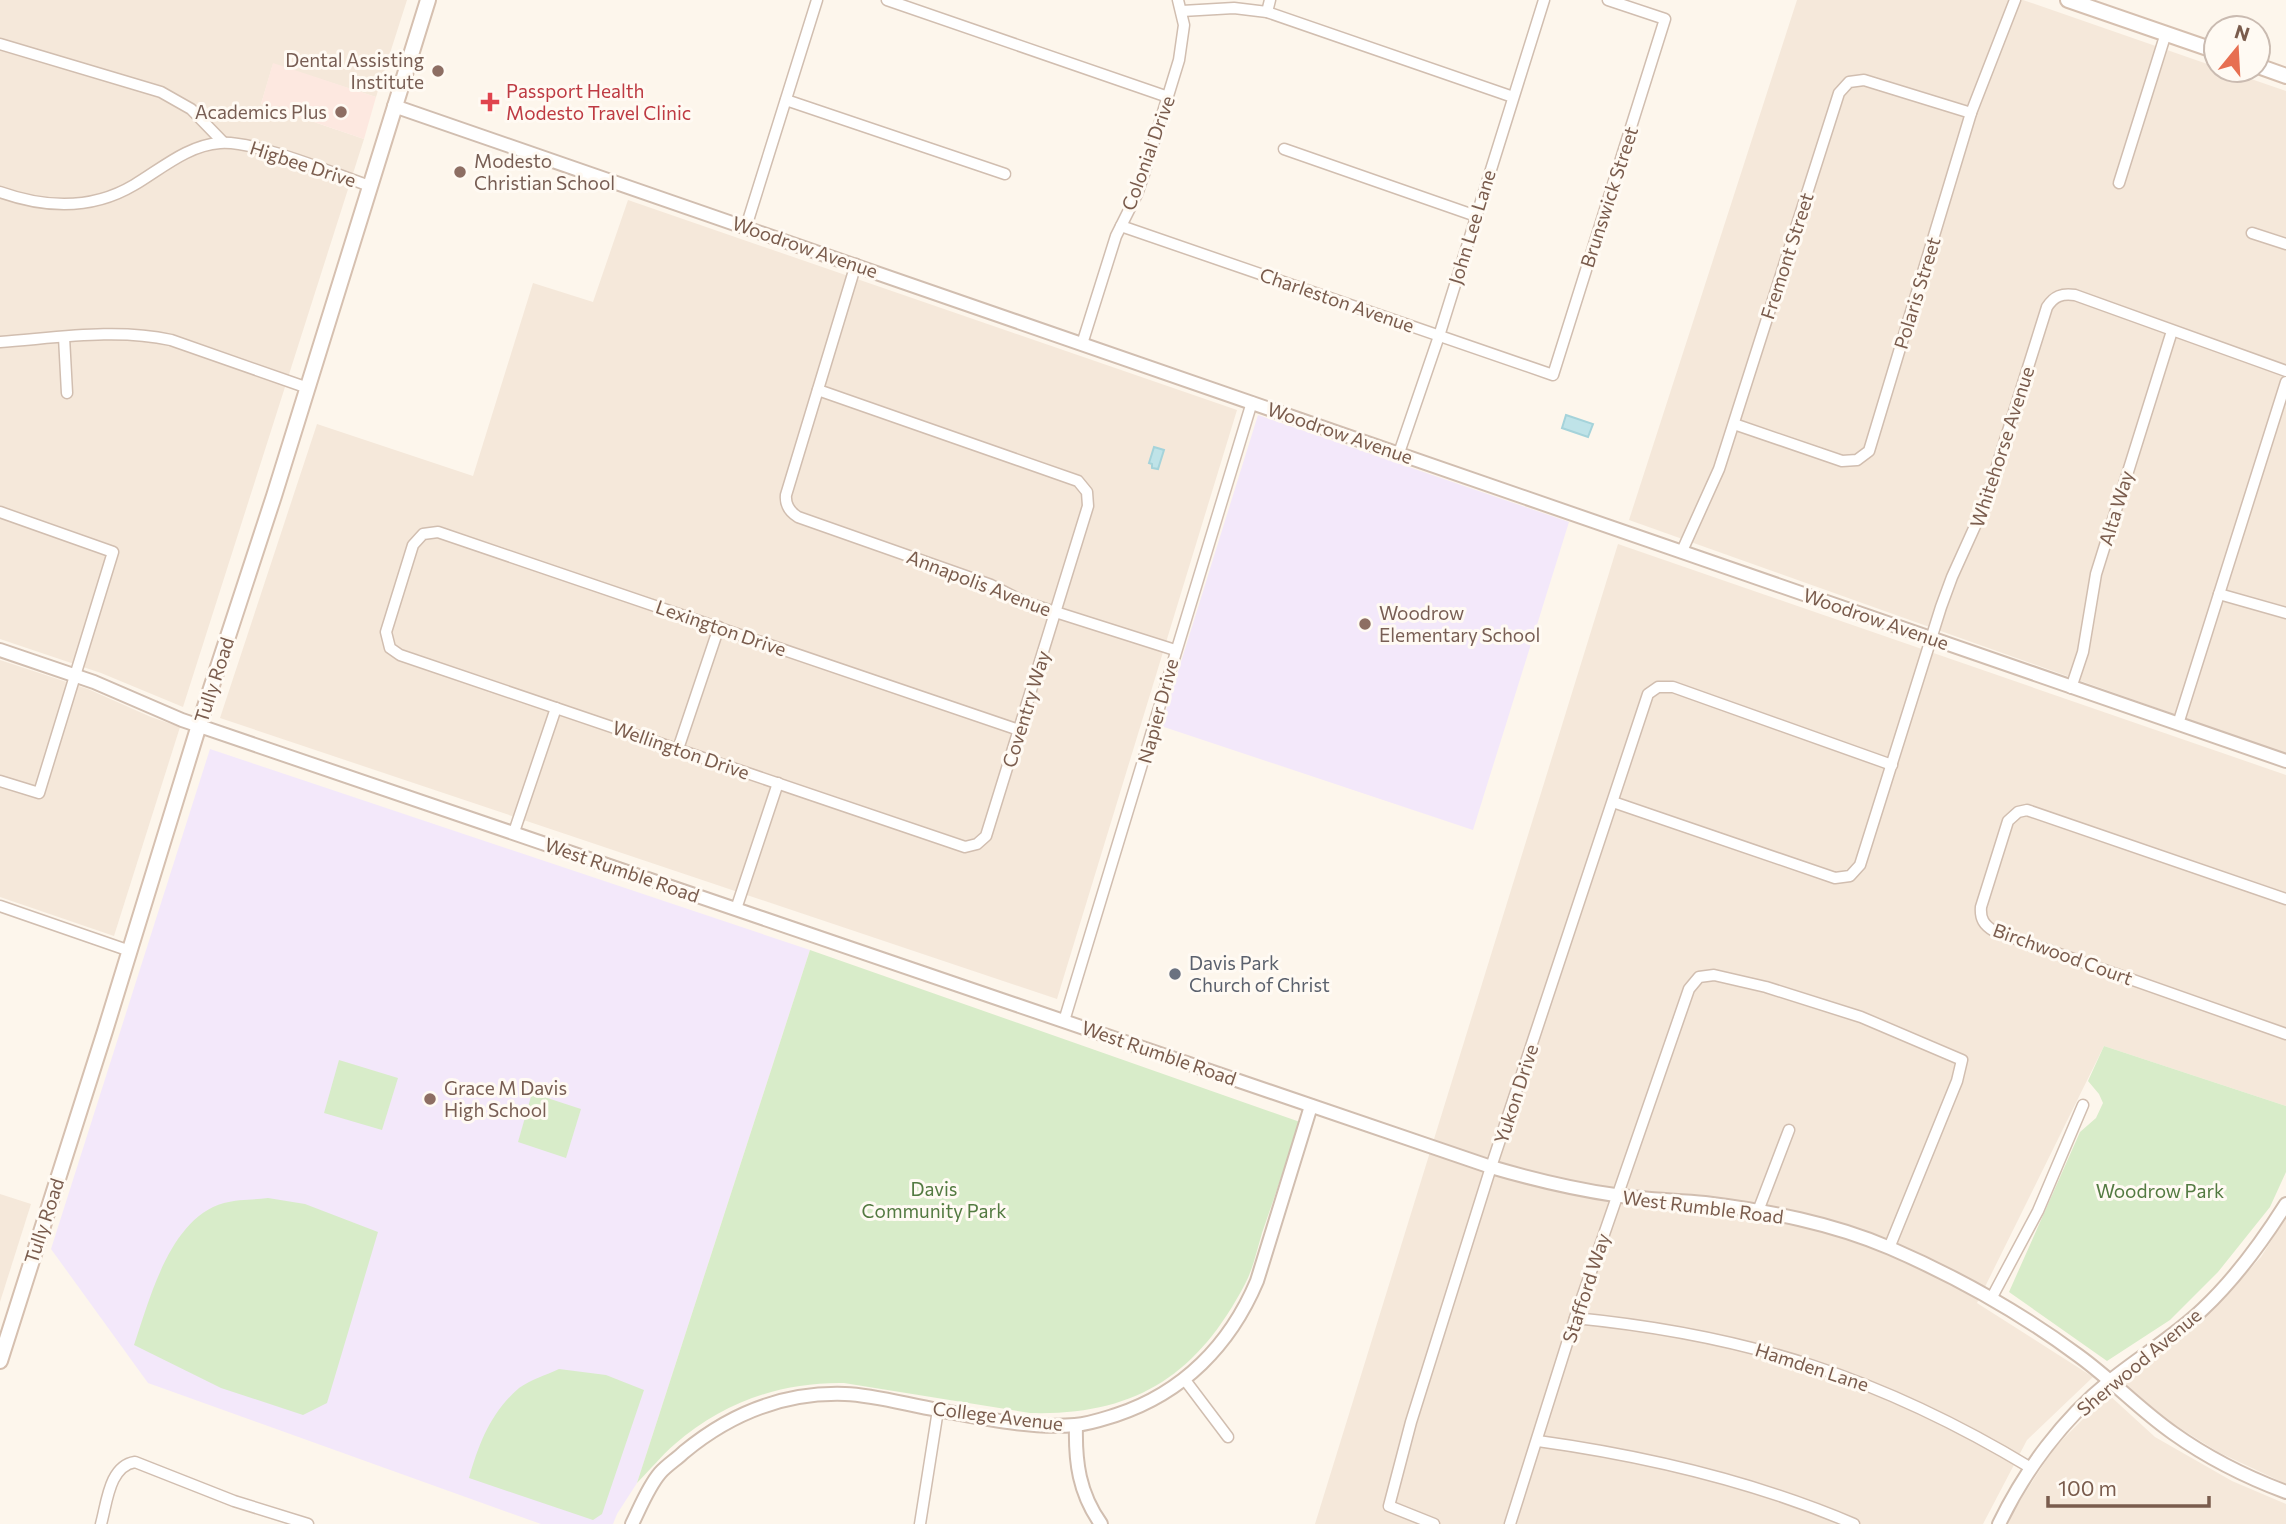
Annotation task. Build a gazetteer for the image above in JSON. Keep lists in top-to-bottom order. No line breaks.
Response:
{"streets":{"main road":["Tully Road"],"street":["Colonial Drive","Higbee Drive","Brunswick Street","John Lee Lane","Woodrow Avenue","Fremont Street","Polaris Street","Charleston Avenue","Whitehorse Avenue","Alta Way","Annapolis Avenue","Lexington Drive","Coventry Way","Napier Drive","Wellington Drive","West Rumble Road","Birchwood Court","Yukon Drive","Stafford Way","Sherwood Avenue","Hamden Lane","College Avenue"]},"crossings":[["Colonial Drive","Woodrow Avenue"],["Colonial Drive","Charleston Avenue"],["Higbee Drive","Tully Road"],["Brunswick Street","Charleston Avenue"],["John Lee Lane","Woodrow Avenue"],["John Lee Lane","Charleston Avenue"],["Woodrow Avenue","Fremont Street"],["Woodrow Avenue","Whitehorse Avenue"],["Woodrow Avenue","Alta Way"],["Woodrow Avenue","Tully Road"],["Woodrow Avenue","Napier Drive"],["Fremont Street","Polaris Street"],["Whitehorse Avenue","Alta Way"],["Whitehorse Avenue","Yukon Drive"],["Annapolis Avenue","Coventry Way"],["Annapolis Avenue","Napier Drive"],["Lexington Drive","Coventry Way"],["Lexington Drive","Wellington Drive"],["Tully Road","West Rumble Road"],["Coventry Way","Wellington Drive"],["Napier Drive","West Rumble Road"],["West Rumble Road","Yukon Drive"],["West Rumble Road","Stafford Way"],["West Rumble Road","Sherwood Avenue"],["West Rumble Road","College Avenue"],["Stafford Way","Hamden Lane"],["Sherwood Avenue","Hamden Lane"]],"parks":["Davis Community Park","Woodrow Park"],"places":{"other":["Dental Assisting Institute","Academics Plus","Modesto Christian School","Woodrow Elementary School","Davis Park Church of Christ","Grace M Davis High School"],"health":["Passport Health Modesto Travel Clinic"]},"scale_bar":"100 m","north":"top"}
